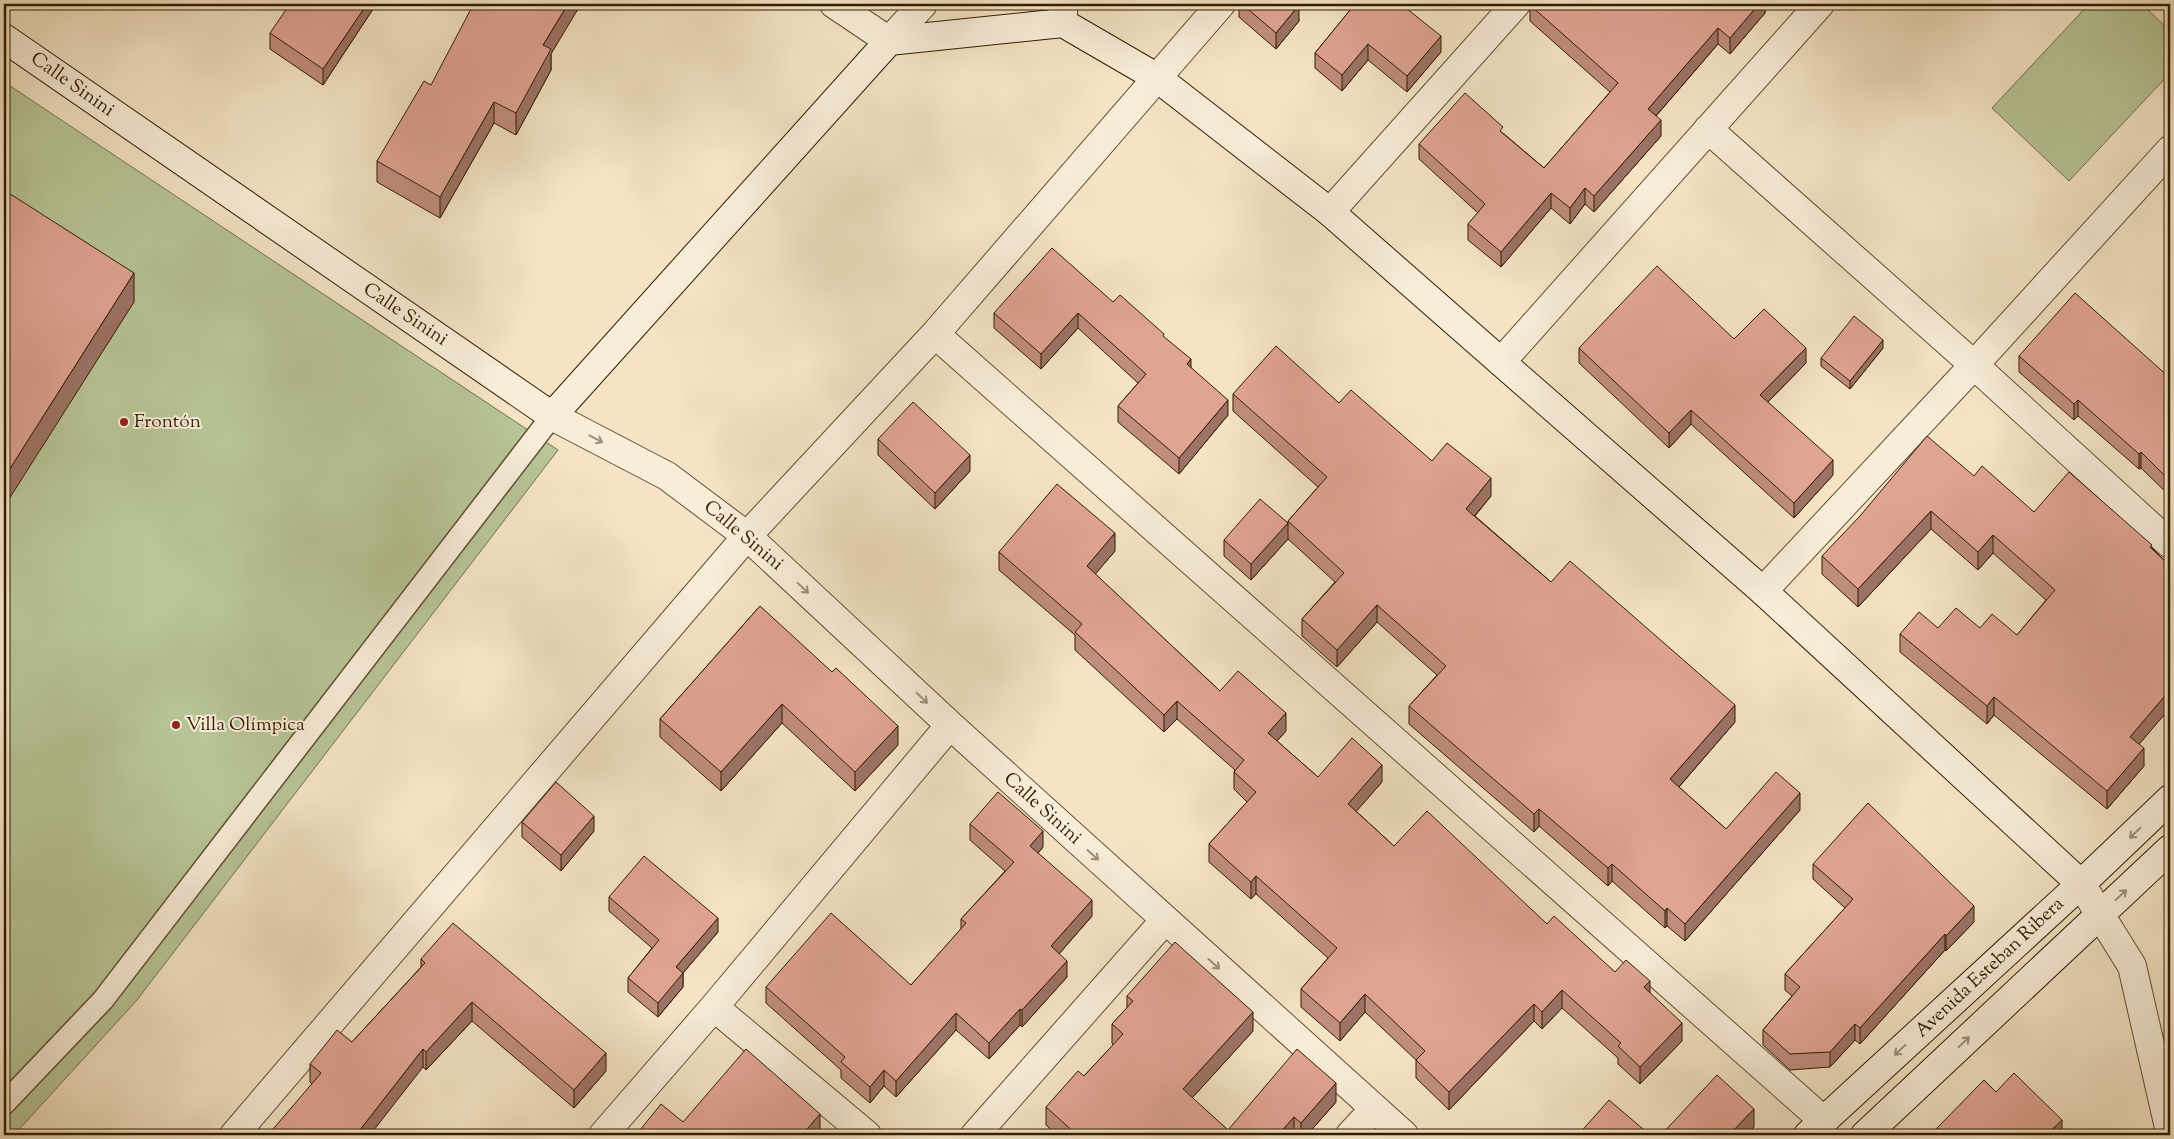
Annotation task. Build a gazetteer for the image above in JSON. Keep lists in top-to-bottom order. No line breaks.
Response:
{"streets":{"street":["Calle Sinini","Avenida Esteban Ribera"]},"one_way":["Calle Sinini"],"places":["Frontón","Villa Olímpica"]}
